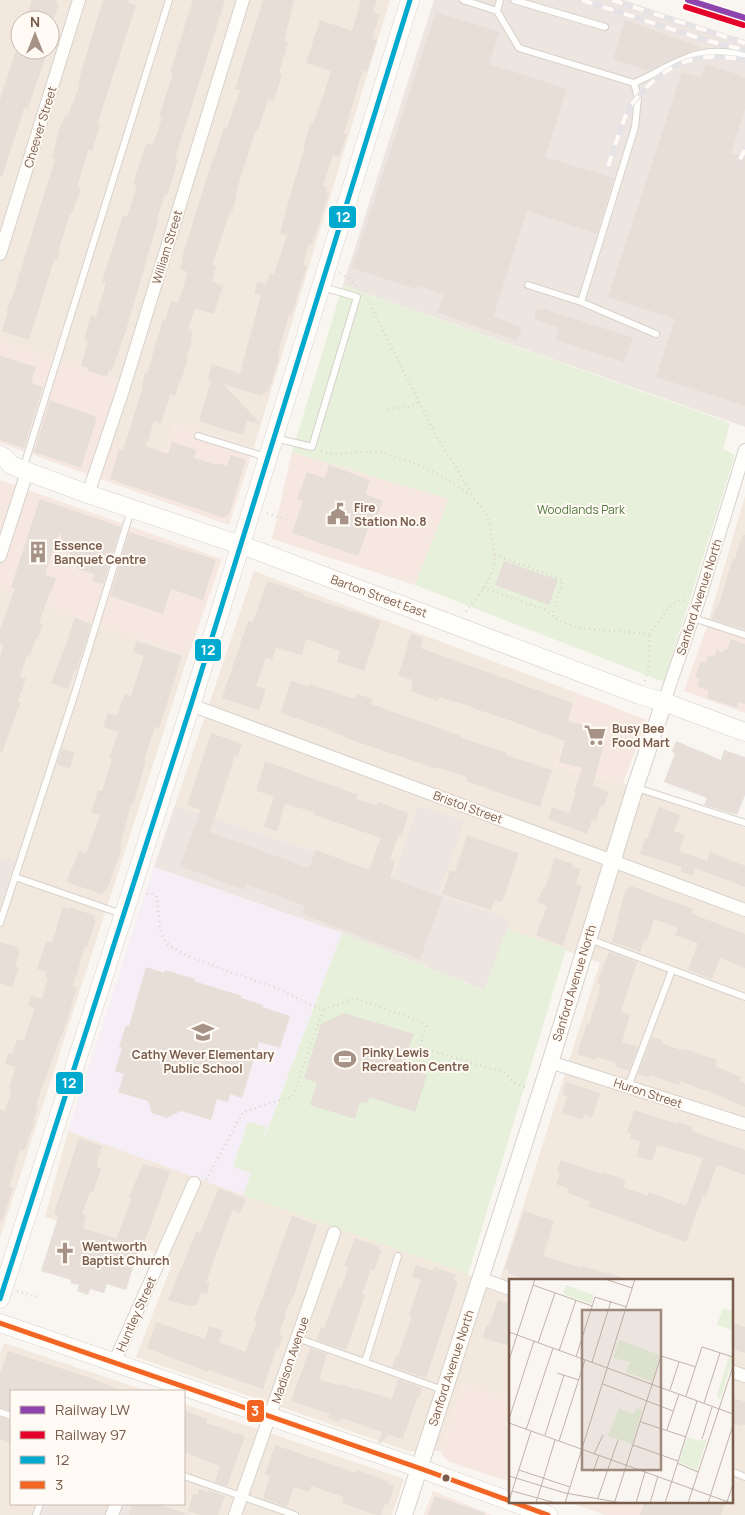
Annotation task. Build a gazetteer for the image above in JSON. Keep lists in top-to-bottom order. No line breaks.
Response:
{"streets":{"main road":["Barton Street East"],"street":["Cheever Street","William Street","Sanford Avenue North","Bristol Street","Huron Street","Huntley Street","Madison Avenue"]},"crossings":[["William Street","Barton Street East"],["Barton Street East","Sanford Avenue North"],["Sanford Avenue North","Bristol Street"],["Sanford Avenue North","Huron Street"]],"parks":["Woodlands Park"],"places":{"public building":["Fire Station No.8"],"building":["Essence Banquet Centre"],"supermarket":["Busy Bee Food Mart"],"school or university":["Cathy Wever Elementary Public School"],"sports":["Pinky Lewis Recreation Centre"],"church":["Wentworth Baptist Church"]},"lines":["rail line LW","transit line 12","rail line 97","transit line 3"],"legend":["Railway LW","Railway 97","12","3"],"north":"top"}
